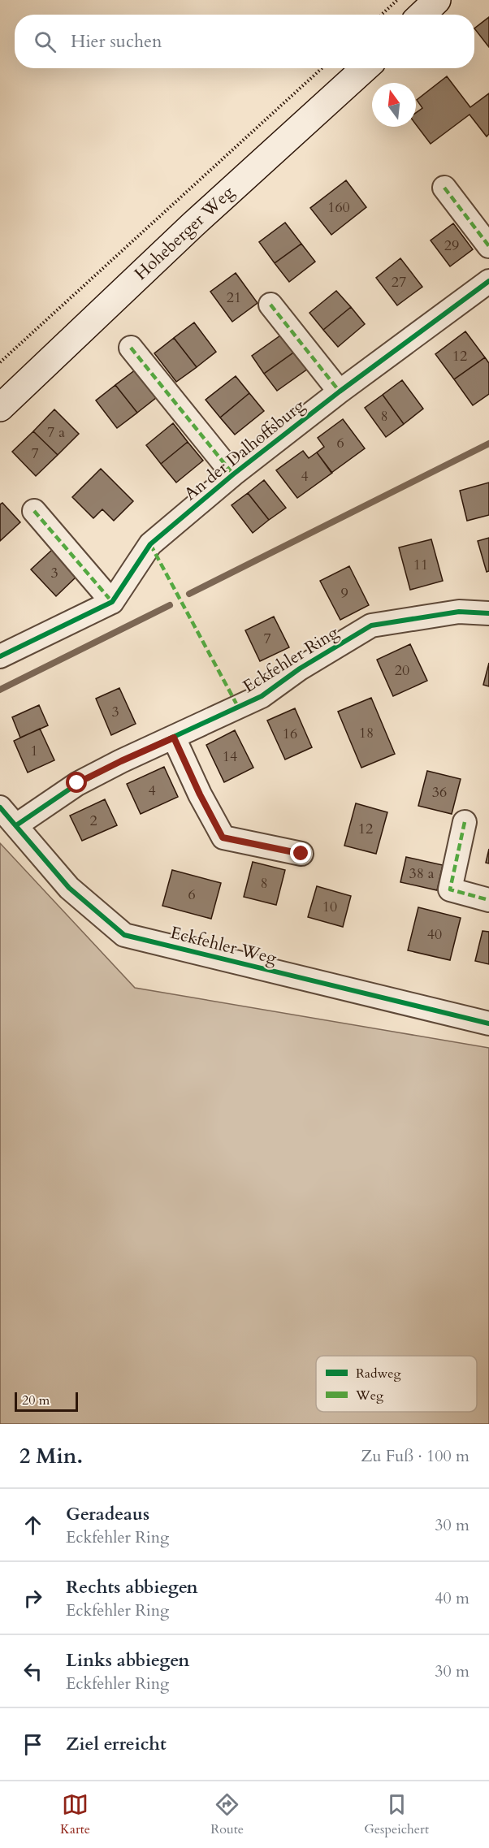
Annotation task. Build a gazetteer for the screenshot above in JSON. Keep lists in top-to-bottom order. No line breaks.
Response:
{"streets":{"street":["Hoheberger Weg","An der Dalhoffsburg","Eckfehler Ring","Eckfehler Weg"]},"crossings":[["Eckfehler Ring","Eckfehler Weg"]],"house_numbers":["160","29","27","21","12","8","7 a","6","7","4","11","3","9","7","20","3","18","16","1","14","4","36","2","12","38 a","8","6","10","40"],"legend":["Radweg","Weg"],"scale_bar":"20 m","north":"top","page":{"search":"Hier suchen","scale":"20 m","heading":["2 Min.","Zu Fuß · 100 m"],"list":[["Geradeaus","Eckfehler Ring","30 m"],["Rechts abbiegen","Eckfehler Ring","40 m"],["Links abbiegen","Eckfehler Ring","30 m"],"Ziel erreicht"],"nav":["Karte","Route","Gespeichert"]}}
